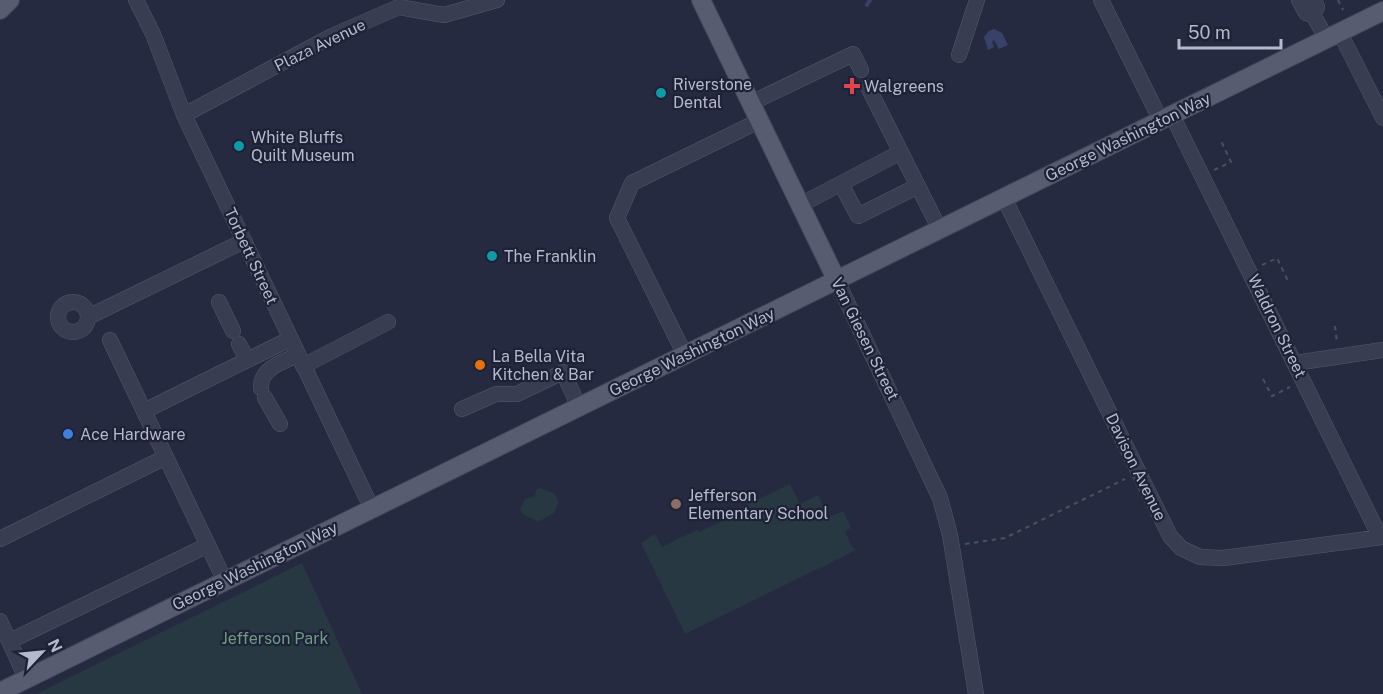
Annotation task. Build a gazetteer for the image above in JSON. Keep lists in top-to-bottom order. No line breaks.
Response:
{"streets":{"main road":["George Washington Way","Van Giesen Street"],"street":["Plaza Avenue","Torbett Street","Waldron Street","Davison Avenue"]},"crossings":[["Plaza Avenue","Torbett Street"],["George Washington Way","Torbett Street"],["George Washington Way","Waldron Street"],["George Washington Way","Van Giesen Street"],["George Washington Way","Davison Avenue"],["Waldron Street","Davison Avenue"]],"parks":["Jefferson Park"],"places":{"health":["Walgreens"],"other":["Riverstone Dental","White Bluffs Quilt Museum","The Franklin","La Bella Vita Kitchen & Bar","Ace Hardware","Jefferson Elementary School"]},"scale_bar":"50 m","north":"top right"}
